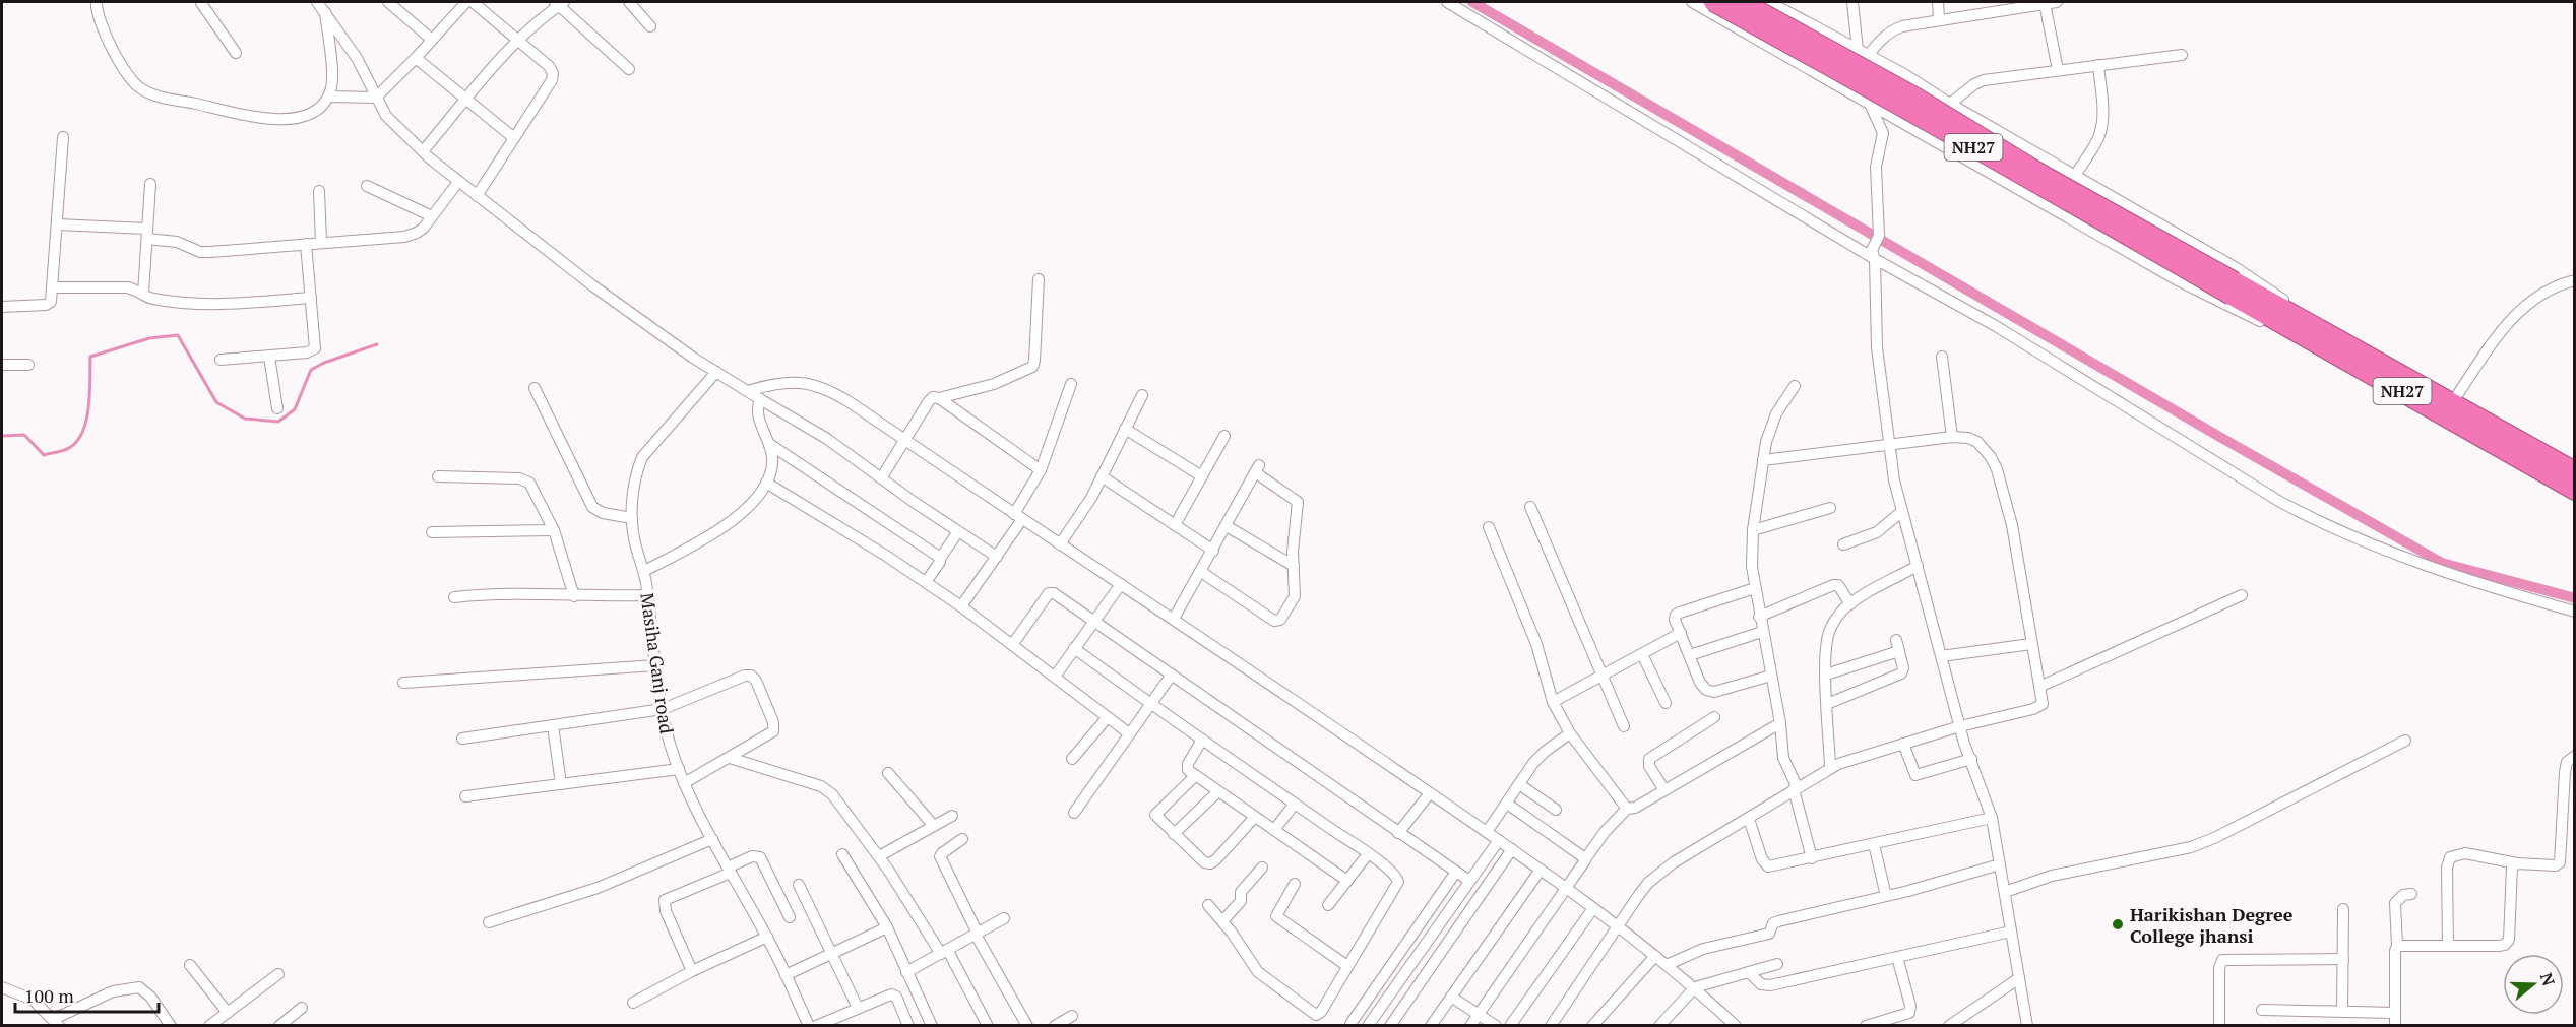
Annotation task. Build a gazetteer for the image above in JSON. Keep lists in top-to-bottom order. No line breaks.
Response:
{"streets":{"highway":["NH27"],"street":["Masiha Ganj road"]},"places":["Harikishan Degree College jhansi"],"scale_bar":"100 m","north":"right"}
